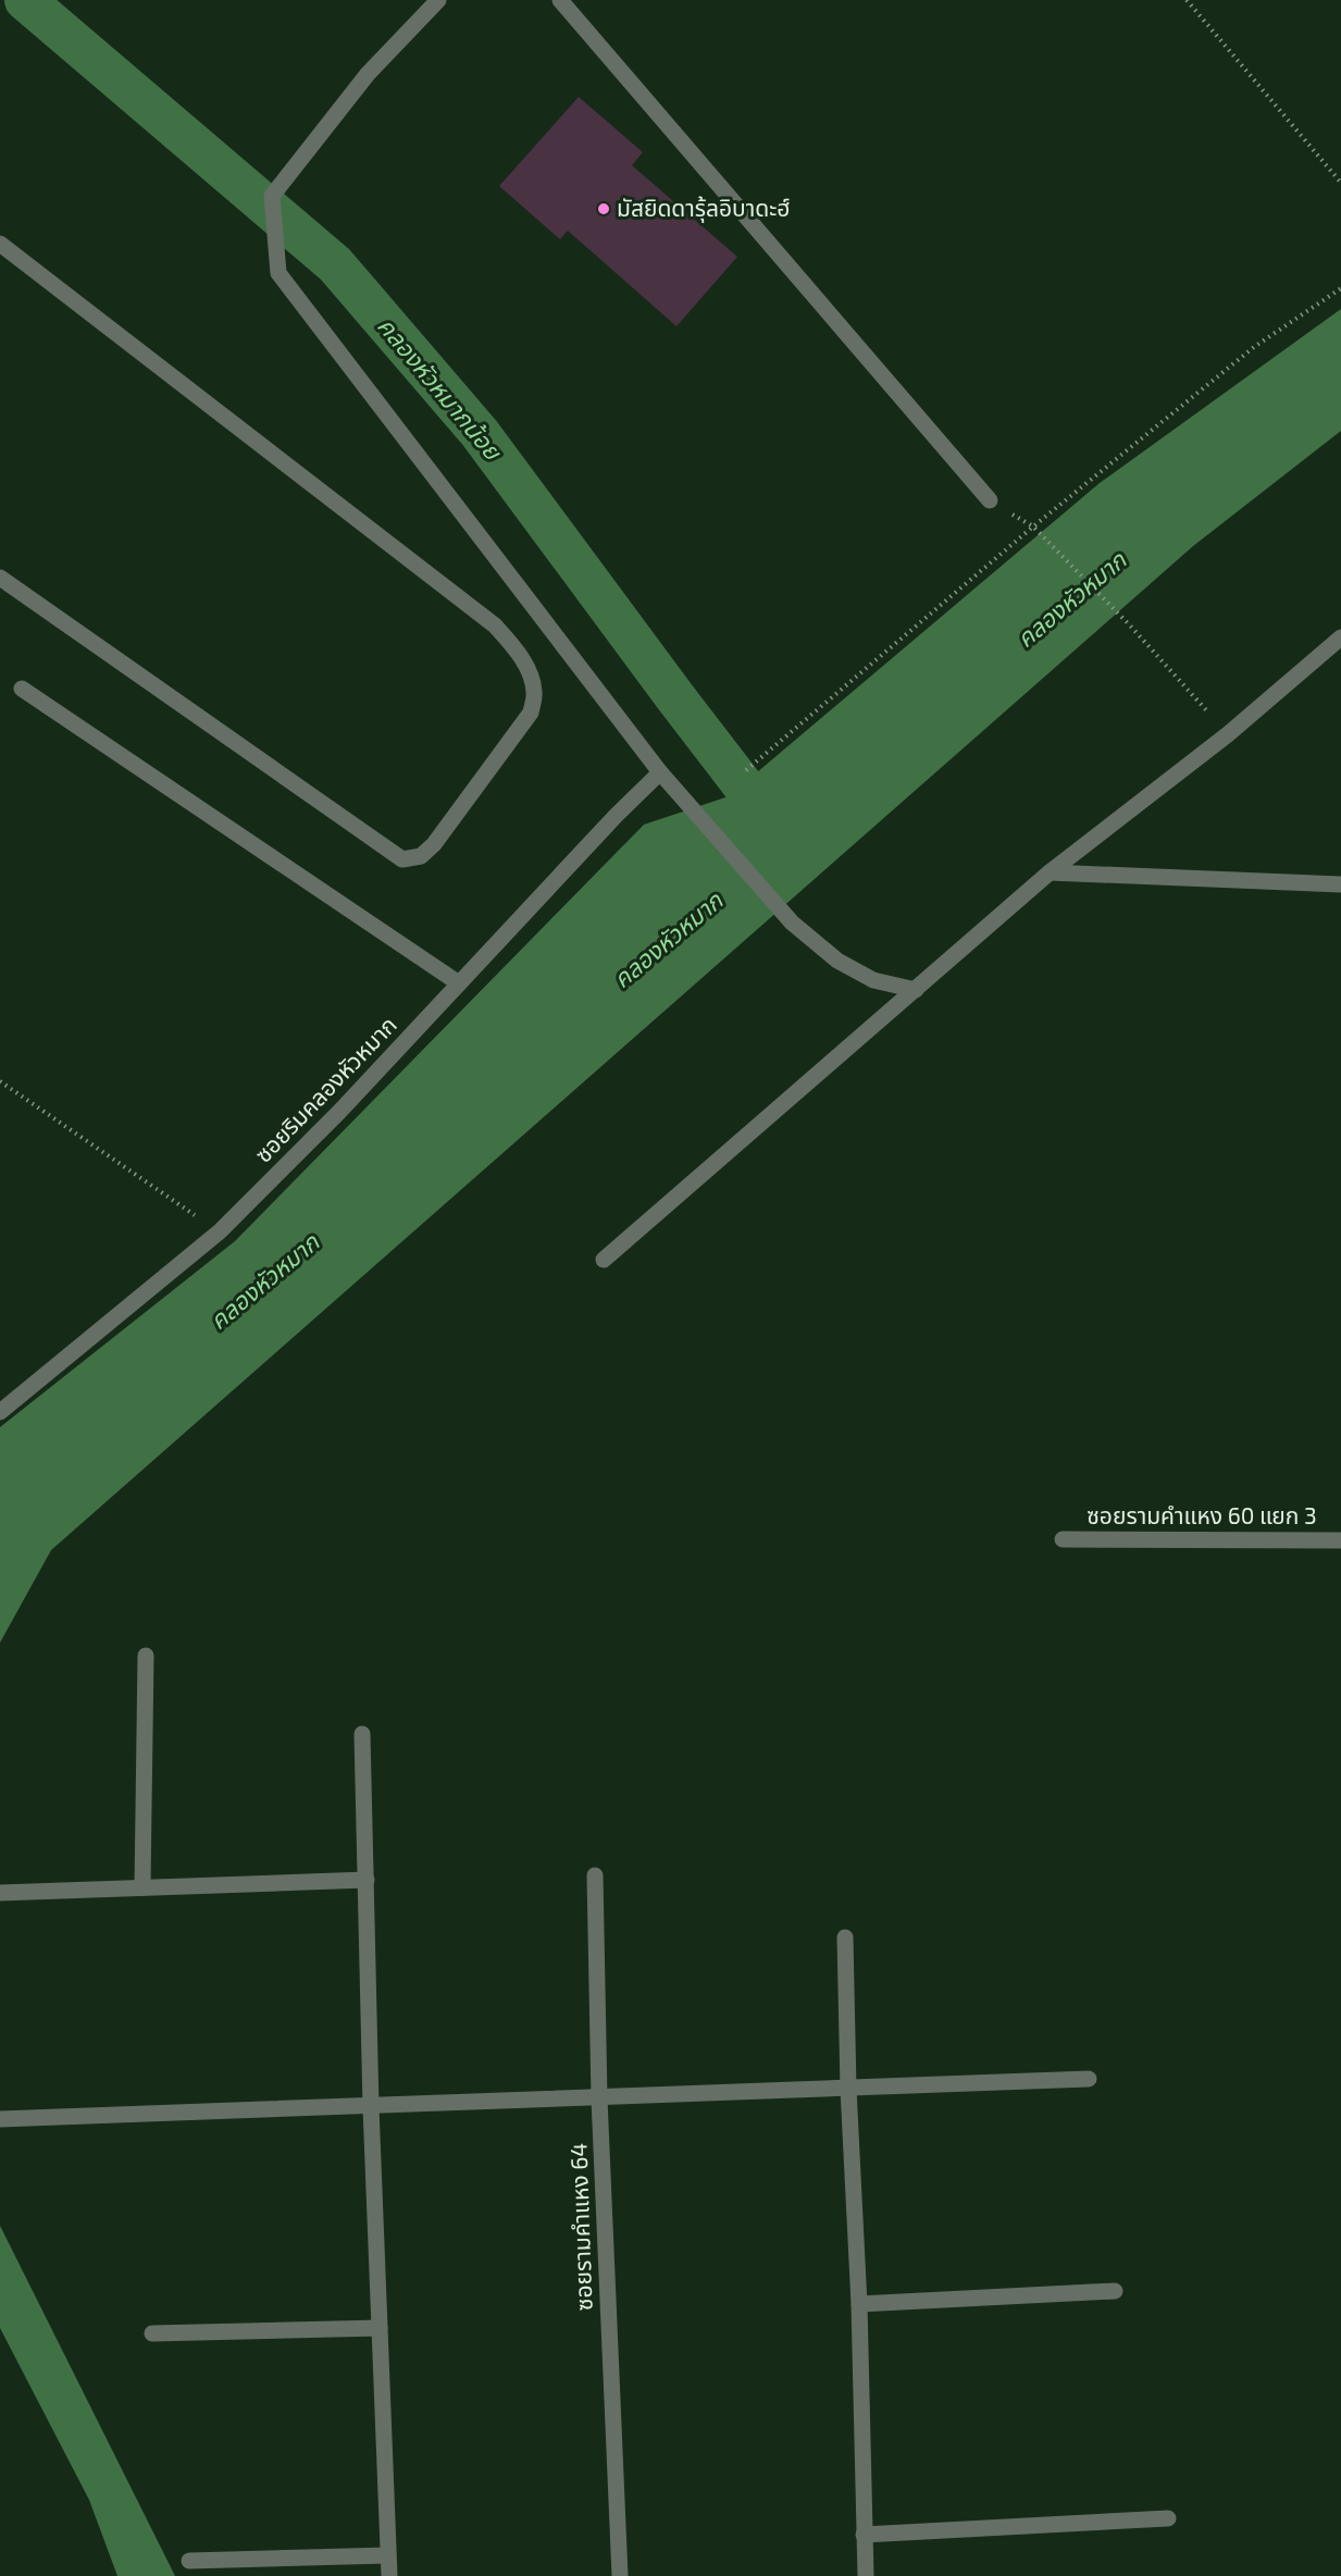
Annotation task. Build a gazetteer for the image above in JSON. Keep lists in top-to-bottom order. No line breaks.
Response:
{"streets":{"street":["ซอยริมคลองหัวหมาก","ซอยรามคำแหง 60 แยก 3","ซอยรามคำแหง 64"]},"water":["คลองหัวหมากน้อย","คลองหัวหมาก"],"places":["มัสยิดดารุ้ลอิบาดะฮ์"]}
